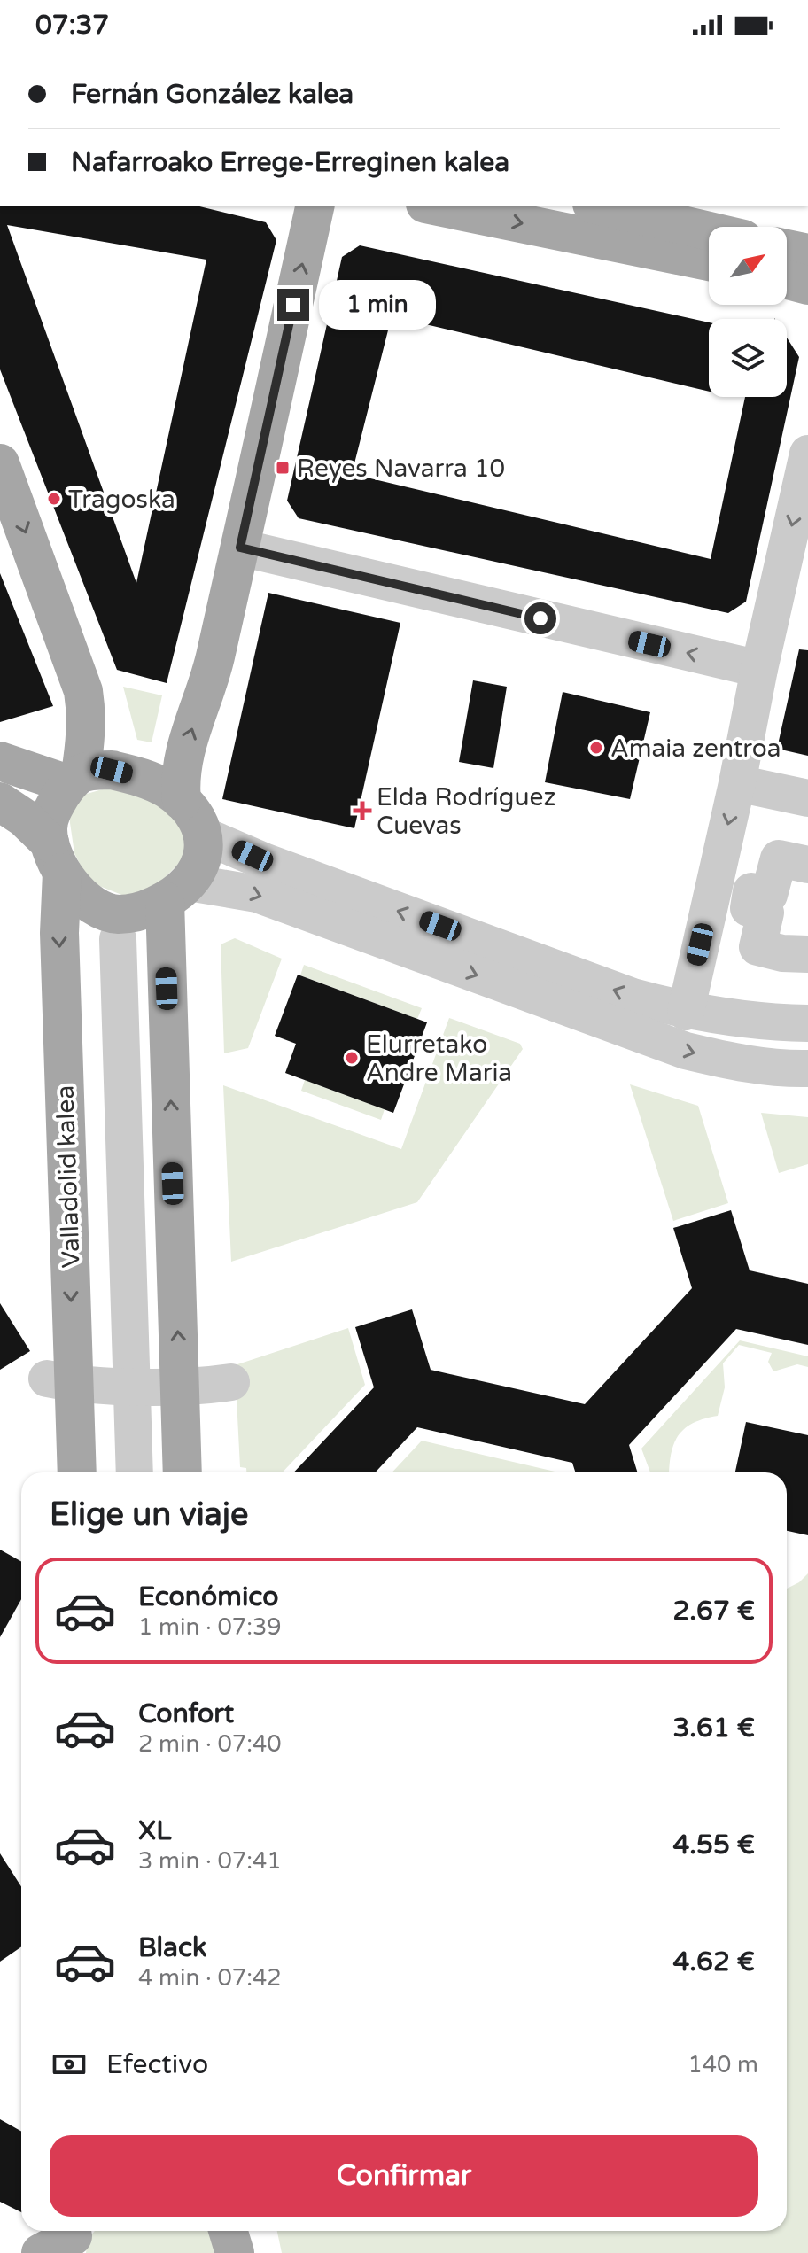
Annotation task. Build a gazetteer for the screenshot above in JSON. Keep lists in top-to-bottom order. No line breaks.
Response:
{"streets":{"main road":["Valladolid kalea"]},"places":{"transit":["Reyes Navarra 10"],"other":["Tragoska","Amaia zentroa","Elurretako Andre Maria"],"health":["Elda Rodríguez Cuevas"]},"north":"top right","page":{"status":"07:37","banner":["Fernán González kalea","Nafarroako Errege-Erreginen kalea"],"bubble":"1 min","heading":"Elige un viaje","list":[{"name":"Económico","note":"1 min · 07:39","value":"2.67 €"},{"name":"Confort","note":"2 min · 07:40","value":"3.61 €"},{"name":"XL","note":"3 min · 07:41","value":"4.55 €"},{"name":"Black","note":"4 min · 07:42","value":"4.62 €"}],"pay":["Efectivo","140 m"],"buttons":"Confirmar"}}
